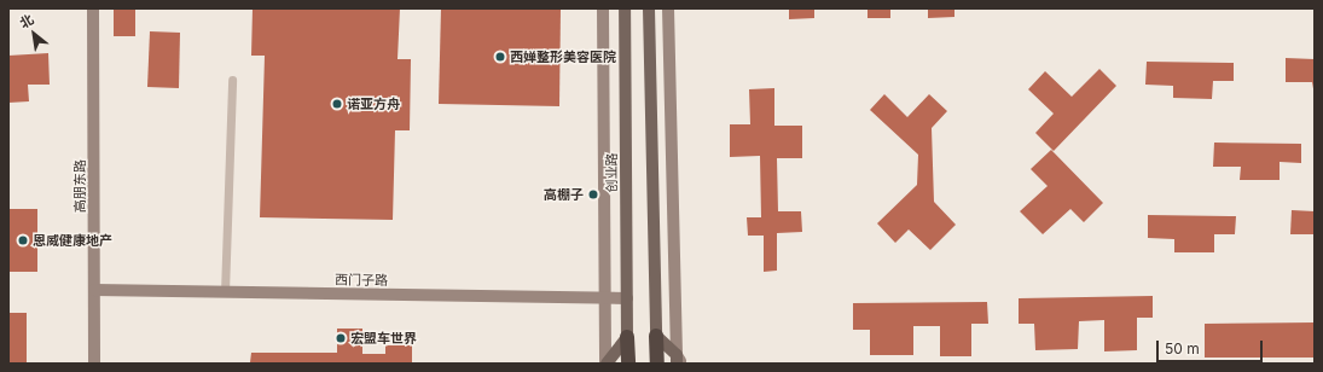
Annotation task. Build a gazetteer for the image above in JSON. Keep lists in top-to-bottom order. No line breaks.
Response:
{"streets":{"main road":["创业路"],"street":["高朋东路","西门子路"]},"crossings":[["创业路","西门子路"],["高朋东路","西门子路"]],"places":["西婵整形美容医院","诺亚方舟","高棚子","恩威健康地产","宏盟车世界"],"scale_bar":"50 m","north":"top left"}
